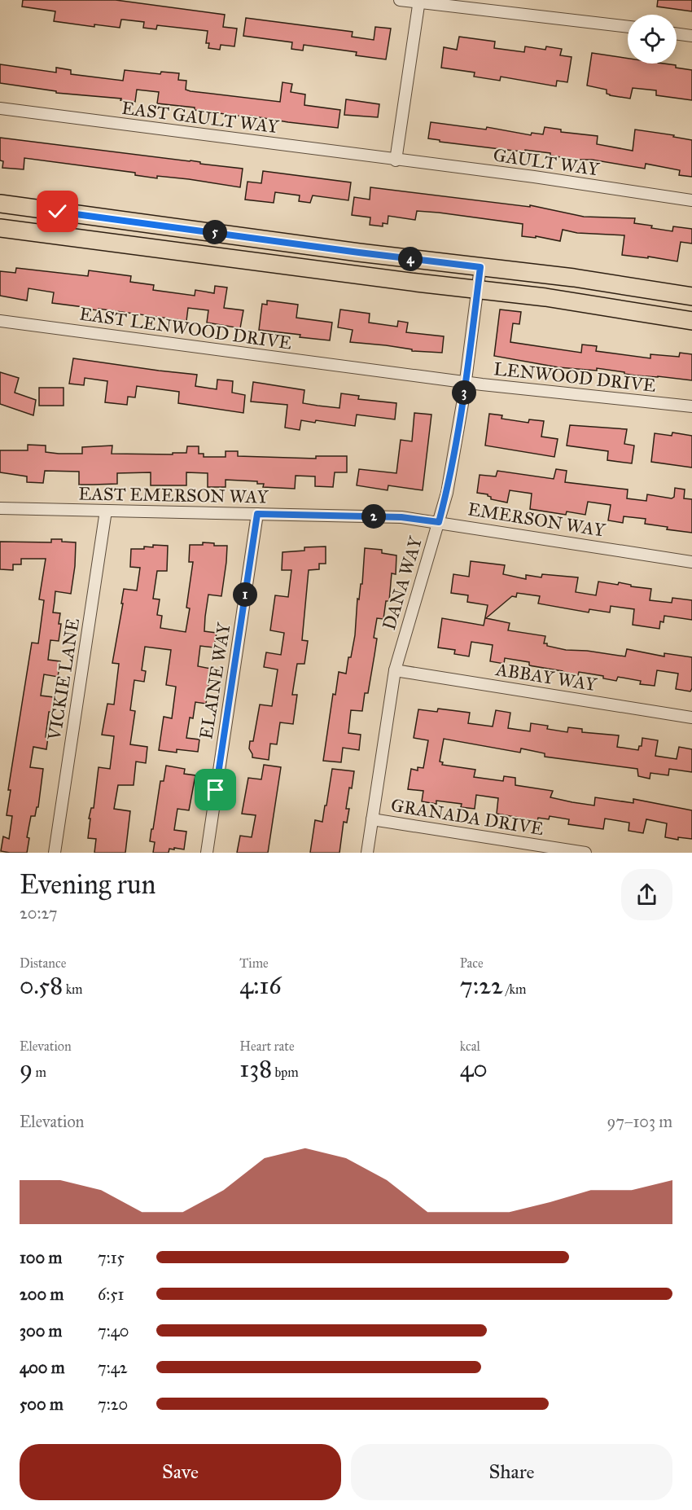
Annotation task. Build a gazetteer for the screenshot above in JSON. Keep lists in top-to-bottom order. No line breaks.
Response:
{"streets":{"street":["EAST GAULT WAY","GAULT WAY","EAST LENWOOD DRIVE","LENWOOD DRIVE","EAST EMERSON WAY","EMERSON WAY","DANA WAY","ABBAY WAY","VICKIE LANE","ELAINE WAY","GRANADA DRIVE"]},"crossings":[["EAST GAULT WAY","GAULT WAY"],["EAST LENWOOD DRIVE","LENWOOD DRIVE"],["LENWOOD DRIVE","DANA WAY"],["EAST EMERSON WAY","EMERSON WAY"],["EAST EMERSON WAY","VICKIE LANE"],["EAST EMERSON WAY","ELAINE WAY"],["EMERSON WAY","DANA WAY"],["DANA WAY","ABBAY WAY"],["DANA WAY","GRANADA DRIVE"]],"page":{"pins":["5","4","3","2","1"],"heading":["Evening run","20:27"],"stats":[["Distance","0.58 km"],["Time","4:16"],["Pace","7:22 /km"],["Elevation","9 m"],["Heart rate","138 bpm"],["kcal","40"]],"chart":["Elevation","97–103 m"],"list":[{"name":"100 m","note":"7:15"},{"name":"200 m","note":"6:51"},{"name":"300 m","note":"7:40"},{"name":"400 m","note":"7:42"},{"name":"500 m","note":"7:20"}],"buttons":["Save","Share"]}}
